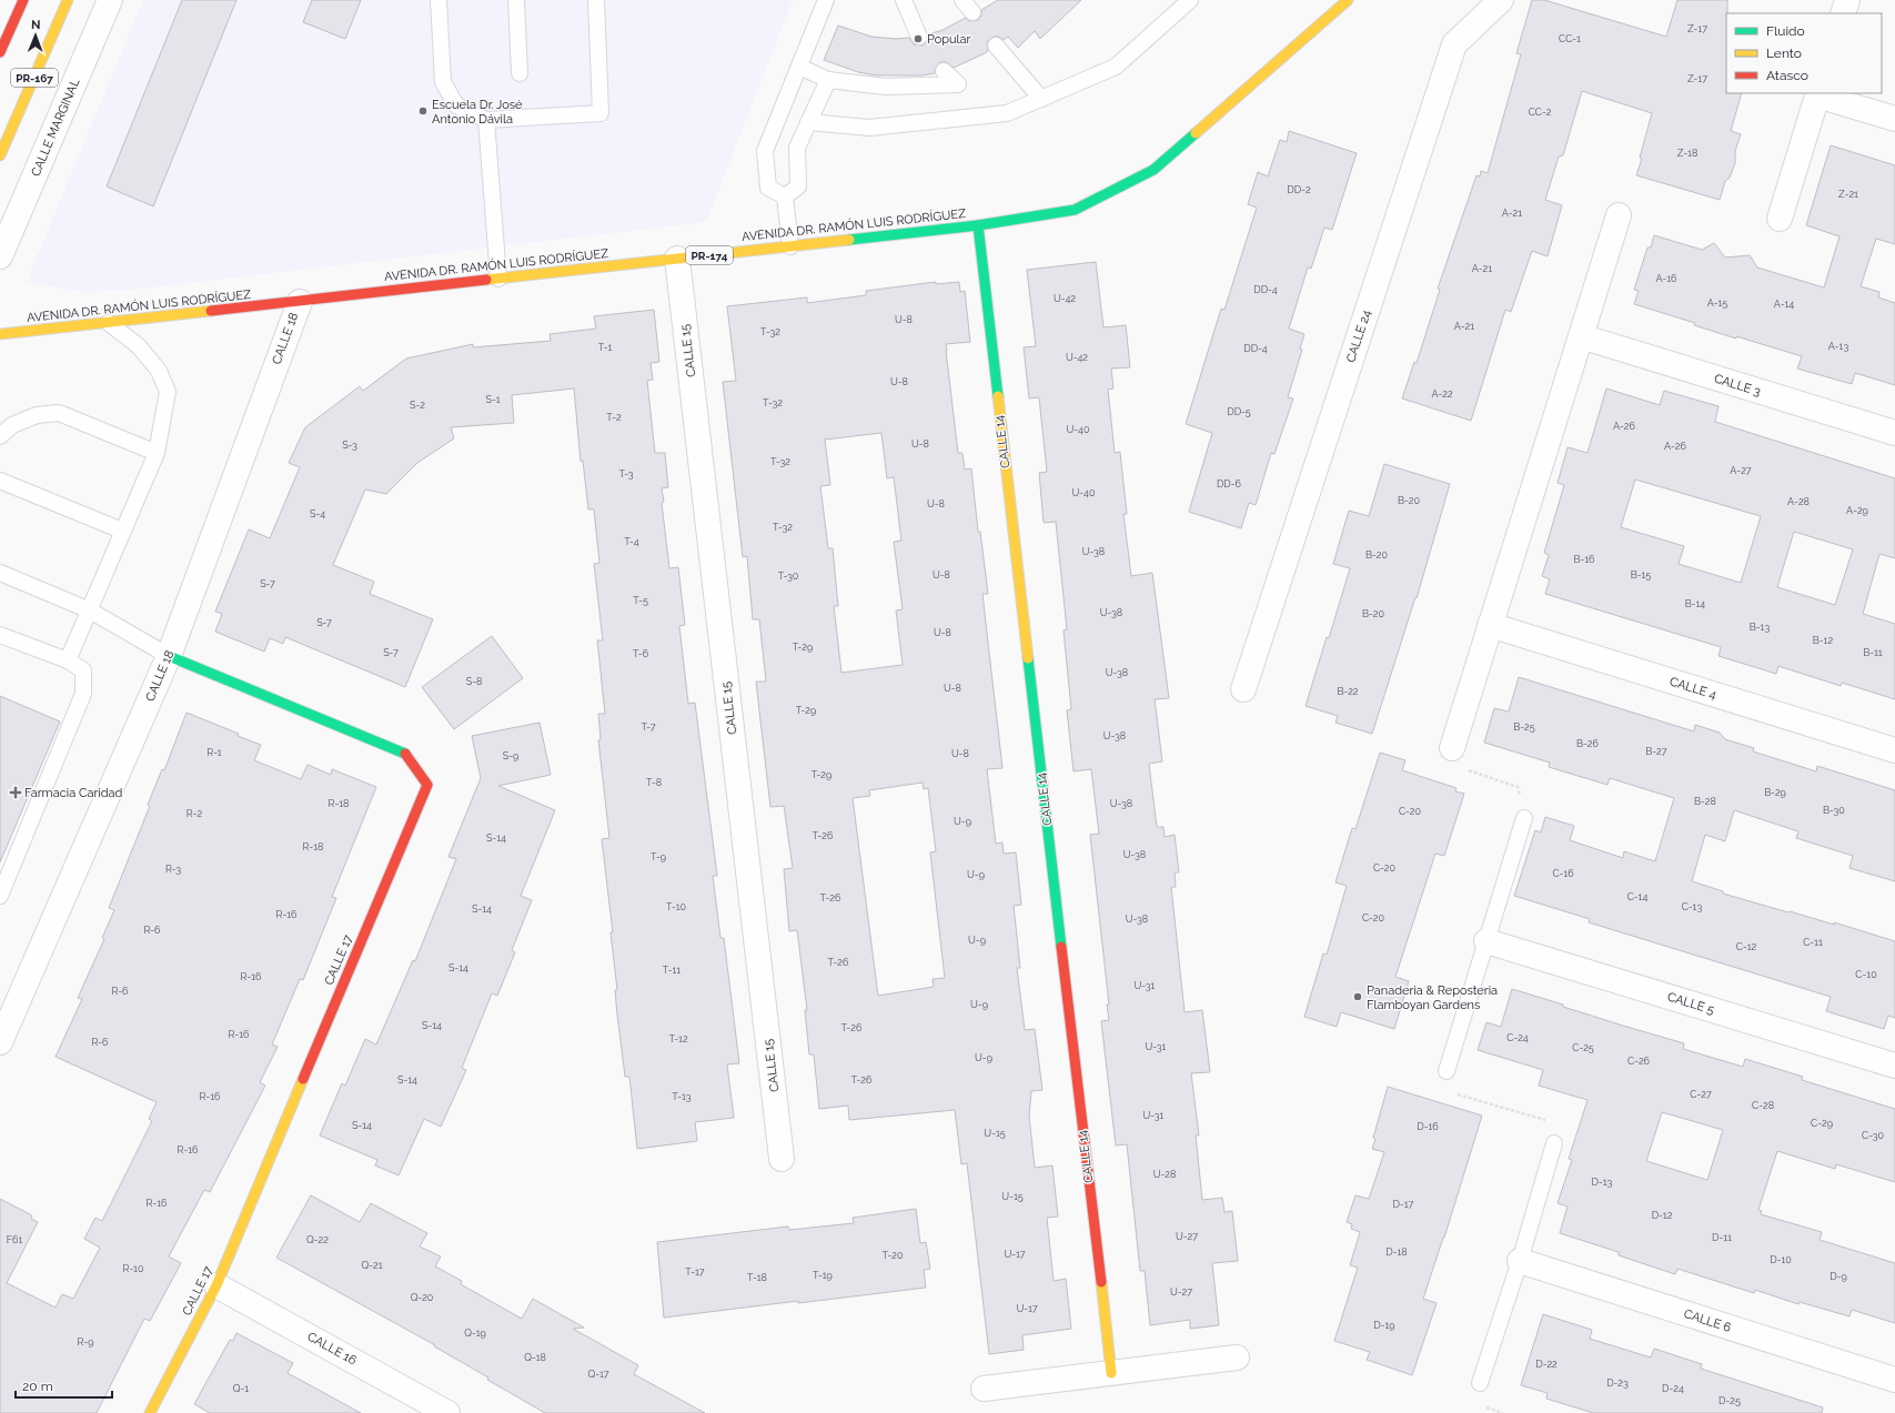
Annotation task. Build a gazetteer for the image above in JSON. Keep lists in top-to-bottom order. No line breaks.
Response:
{"streets":{"street":["PR-167","CALLE MARGINAL","AVENIDA DR. RAMÓN LUIS RODRÍGUEZ","PR-174","CALLE 24","CALLE 18","CALLE 15","CALLE 3","CALLE 14","CALLE 4","CALLE 17","CALLE 5","CALLE 6","CALLE 16"]},"crossings":[["AVENIDA DR. RAMÓN LUIS RODRÍGUEZ","CALLE 18"],["AVENIDA DR. RAMÓN LUIS RODRÍGUEZ","CALLE 15"],["AVENIDA DR. RAMÓN LUIS RODRÍGUEZ","CALLE 14"],["CALLE 18","CALLE 17"],["CALLE 17","CALLE 16"]],"places":{"other":["Popular","Escuela Dr. José Antonio Dávila","Panaderia & Reposteria Flamboyan Gardens"],"health":["Farmacia Caridad"]},"house_numbers":["Z-17","CC-1","Z-17","CC-2","Z-18","DD-2","Z-21","A-21","A-21","A-16","DD-4","U-42","A-15","A-14","U-8","A-21","T-32","A-13","T-1","DD-4","U-42","U-8","A-22","S-1","T-32","S-2","DD-5","T-2","A-26","U-40","U-8","S-3","A-26","T-32","A-27","T-3","DD-6","U-40","B-20","A-28","U-8","A-29","S-4","T-32","T-4","U-38","B-20","B-16","U-8","B-15","T-30","S-7","T-5","B-14","U-38","B-20","S-7","B-13","U-8","B-12","T-29","S-7","B-11","T-6","U-38","S-8","U-8","B-22","T-29","T-7","B-25","U-38","B-26","B-27","R-1","U-8","S-9","T-29","T-8","B-29","B-28","R-18","U-38","B-30","C-20","R-2","U-9","T-26","S-14","R-18","U-38","T-9","C-20","R-3","C-16","U-9","C-14","T-26","T-10","C-13","S-14","R-16","C-20","U-38","R-6","U-9","C-11","C-12","T-26","S-14","T-11","C-10","R-16","U-31","R-6","U-9","S-14","T-26","R-16","C-24","T-12","R-6","U-31","C-25","U-9","C-26","S-14","T-26","C-27","R-16","T-13","C-28","U-31","C-29","S-14","D-16","U-15","C-30","R-16","U-28","D-13","U-15","R-16","D-17","D-12","U-27","D-11","F61","Q-22","D-18","U-17","T-20","D-10","Q-21","R-10","T-17","T-19","D-9","T-18","U-27","Q-20","U-17","D-19","Q-19","R-9","Q-18","D-22","Q-17","D-23","Q-1","D-24","D-25"],"legend":["Fluido","Lento","Atasco"],"scale_bar":"20 m","north":"top"}
